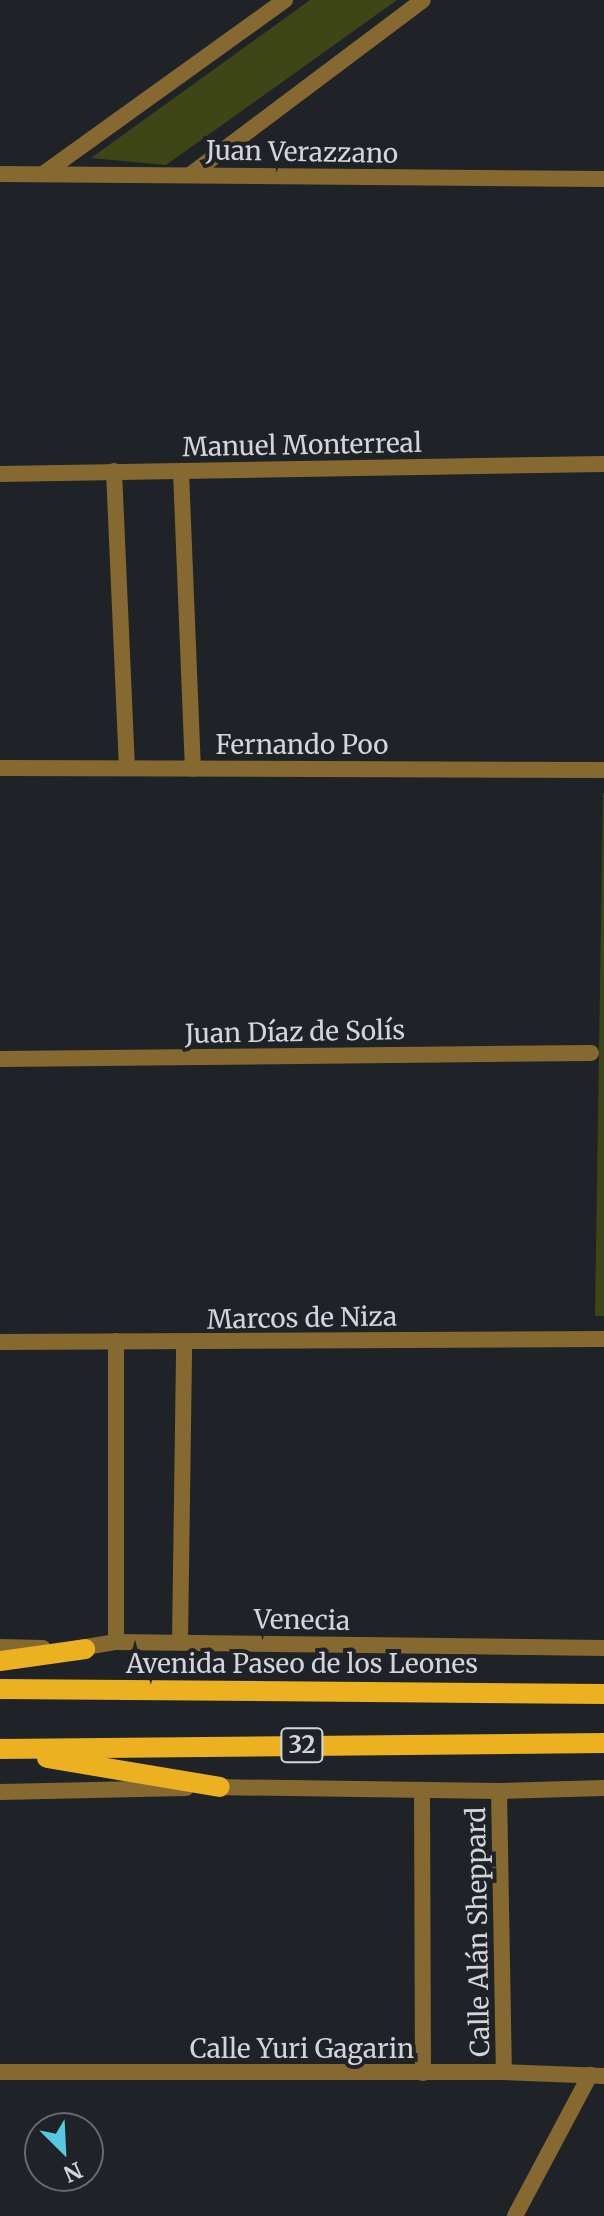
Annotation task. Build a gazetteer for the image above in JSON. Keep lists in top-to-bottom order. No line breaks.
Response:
{"streets":{"main road":["Avenida Paseo de los Leones","32"],"street":["Juan Verazzano","Manuel Monterreal","Fernando Poo","Juan Díaz de Solís","Marcos de Niza","Venecia","Calle Alán Sheppard","Calle Yuri Gagarin"]},"crossings":[["Calle Alán Sheppard","Calle Yuri Gagarin"]],"north":"bottom right"}
